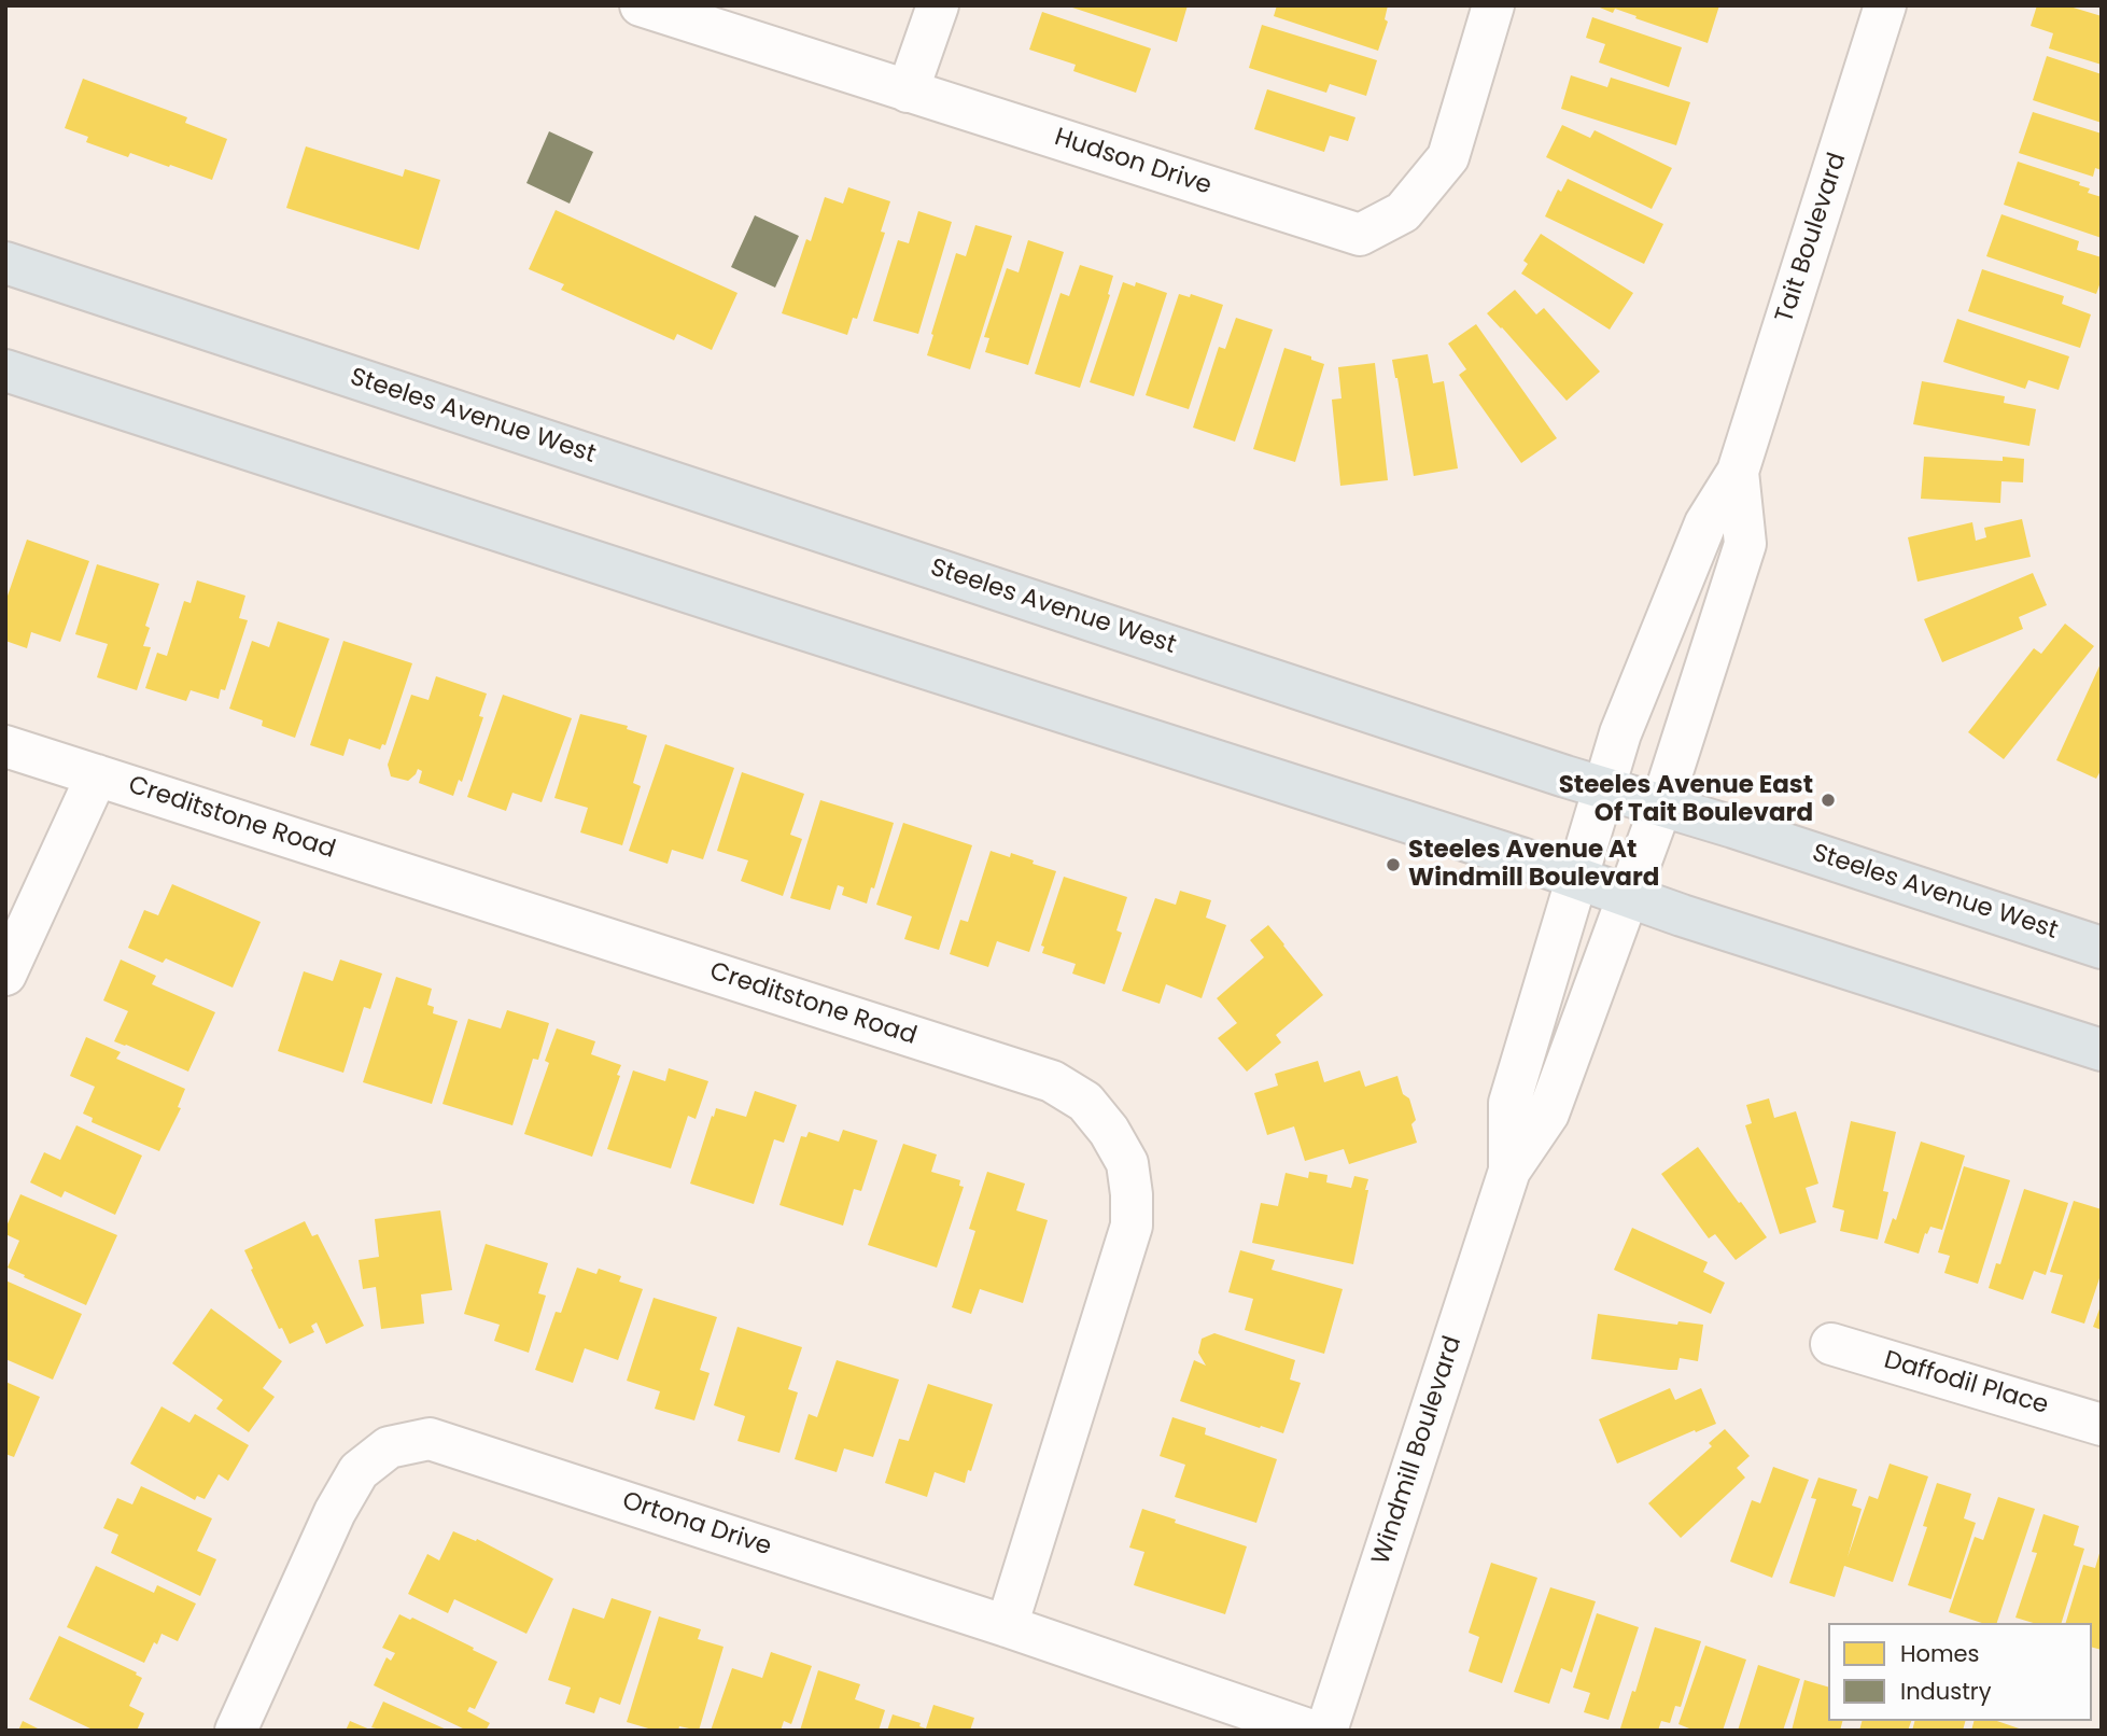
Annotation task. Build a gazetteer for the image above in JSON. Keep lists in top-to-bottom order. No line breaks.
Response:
{"streets":{"main road":["Steeles Avenue West"],"street":["Hudson Drive","Tait Boulevard","Creditstone Road","Daffodil Place","Windmill Boulevard","Ortona Drive"]},"crossings":[["Tait Boulevard","Steeles Avenue West"],["Tait Boulevard","Windmill Boulevard"],["Steeles Avenue West","Windmill Boulevard"],["Creditstone Road","Ortona Drive"]],"places":["Steeles Avenue East Of Tait Boulevard","Steeles Avenue At Windmill Boulevard"],"legend":["Homes","Industry"]}
